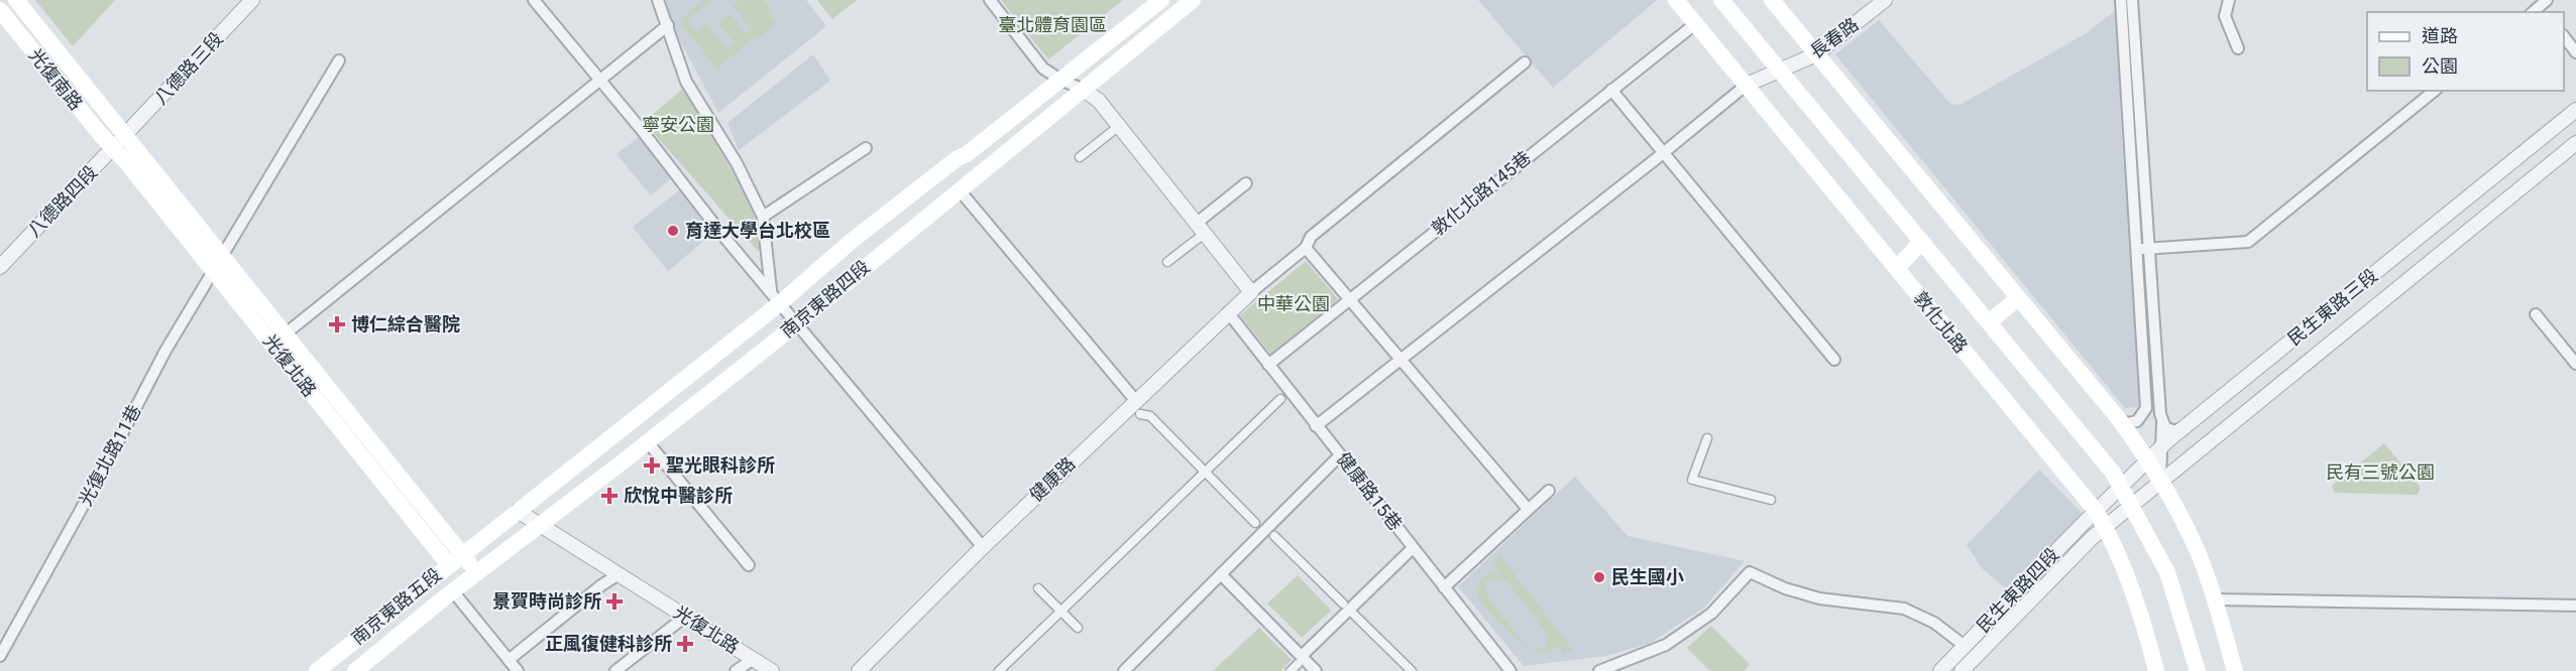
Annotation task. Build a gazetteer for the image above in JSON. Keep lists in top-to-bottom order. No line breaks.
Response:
{"streets":{"main road":["光復南路","南京東路四段","敦化北路","光復北路","南京東路五段"],"street":["長春路","八德路三段","敦化北路145巷","八德路四段","民生東路三段","光復北路11巷","健康路","健康路15巷","民生東路四段"]},"crossings":[["長春路","敦化北路"],["八德路三段","光復南路"],["八德路三段","八德路四段"],["八德路三段","光復北路"],["光復南路","八德路四段"],["光復南路","光復北路"],["敦化北路145巷","敦化北路"],["敦化北路145巷","健康路15巷"],["八德路四段","光復北路"],["南京東路四段","光復北路"],["南京東路四段","南京東路五段"],["民生東路三段","敦化北路"],["民生東路三段","民生東路四段"],["敦化北路","民生東路四段"],["光復北路","光復北路11巷"],["光復北路","南京東路五段"],["健康路","健康路15巷"]],"parks":["臺北體育園區","寧安公園","中華公園","民有三號公園"],"places":{"other":["育達大學台北校區","民生國小"],"health":["博仁綜合醫院","聖光眼科診所","欣悅中醫診所","景賀時尚診所","正風復健科診所"]},"legend":["道路","公園"]}
